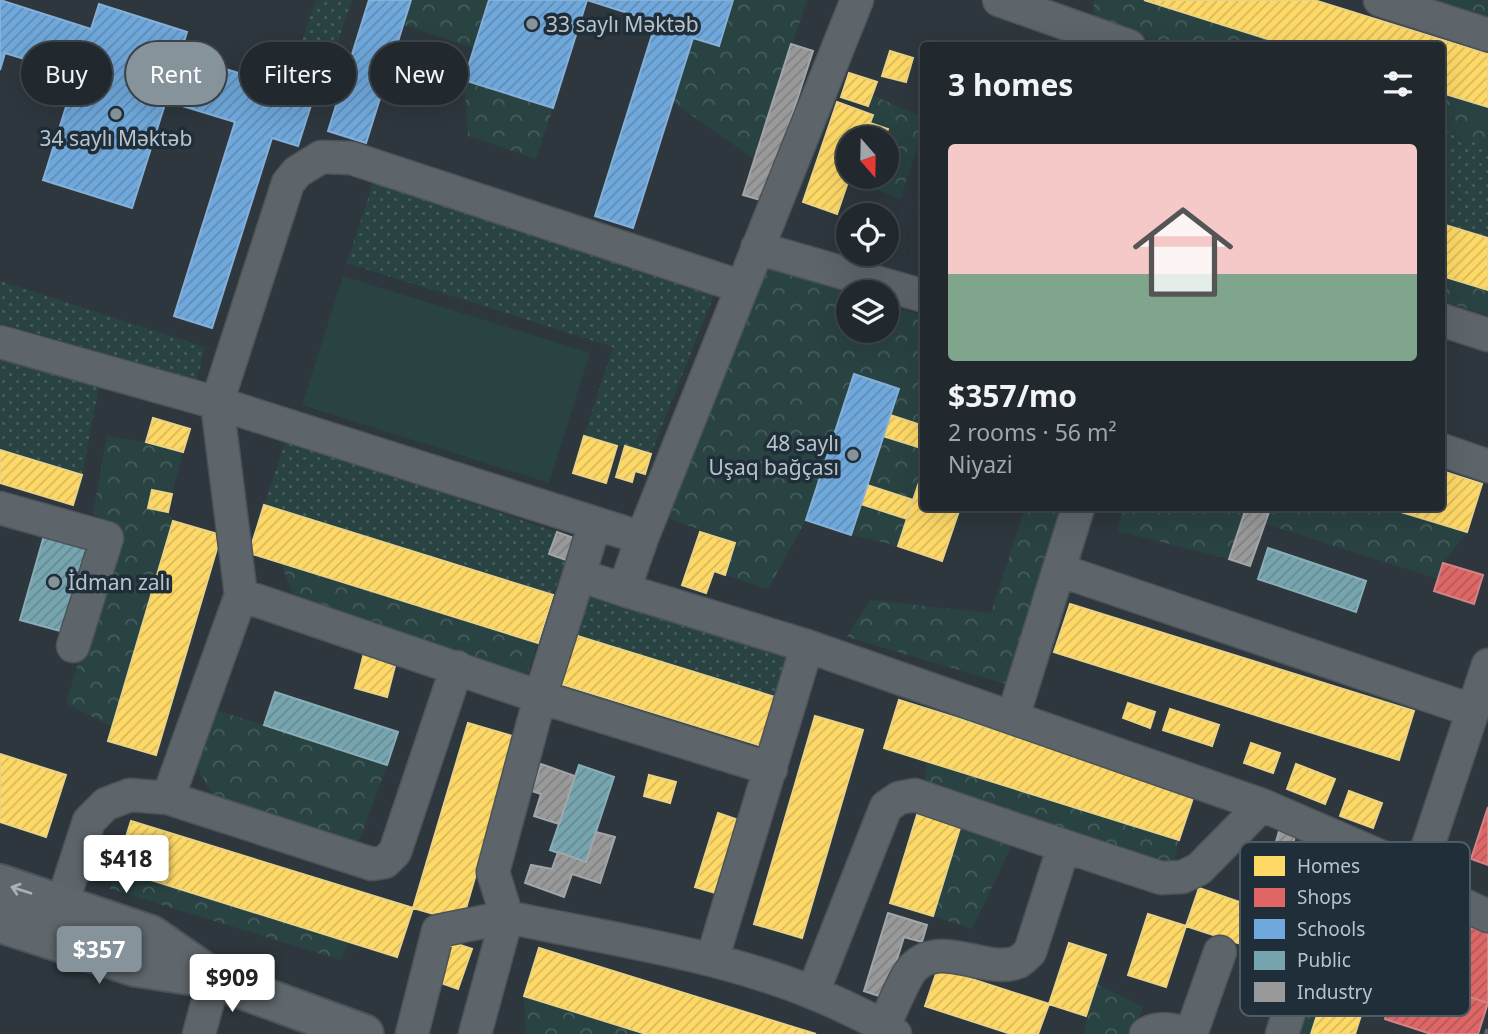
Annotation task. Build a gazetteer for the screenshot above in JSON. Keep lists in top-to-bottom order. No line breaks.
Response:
{"places":["33 saylı Məktəb","34 saylı Məktəb","48 saylı Uşaq bağçası","İdman zalı"],"legend":["Homes","Shops","Schools","Public","Industry"],"north":"bottom","page":{"chip":["Buy","Rent","Filters","New"],"heading":"3 homes","list":[{"name":"$357/mo","note":"2 rooms · 56 m² · Niyazi"}],"price":["$418","$357","$909"]}}
